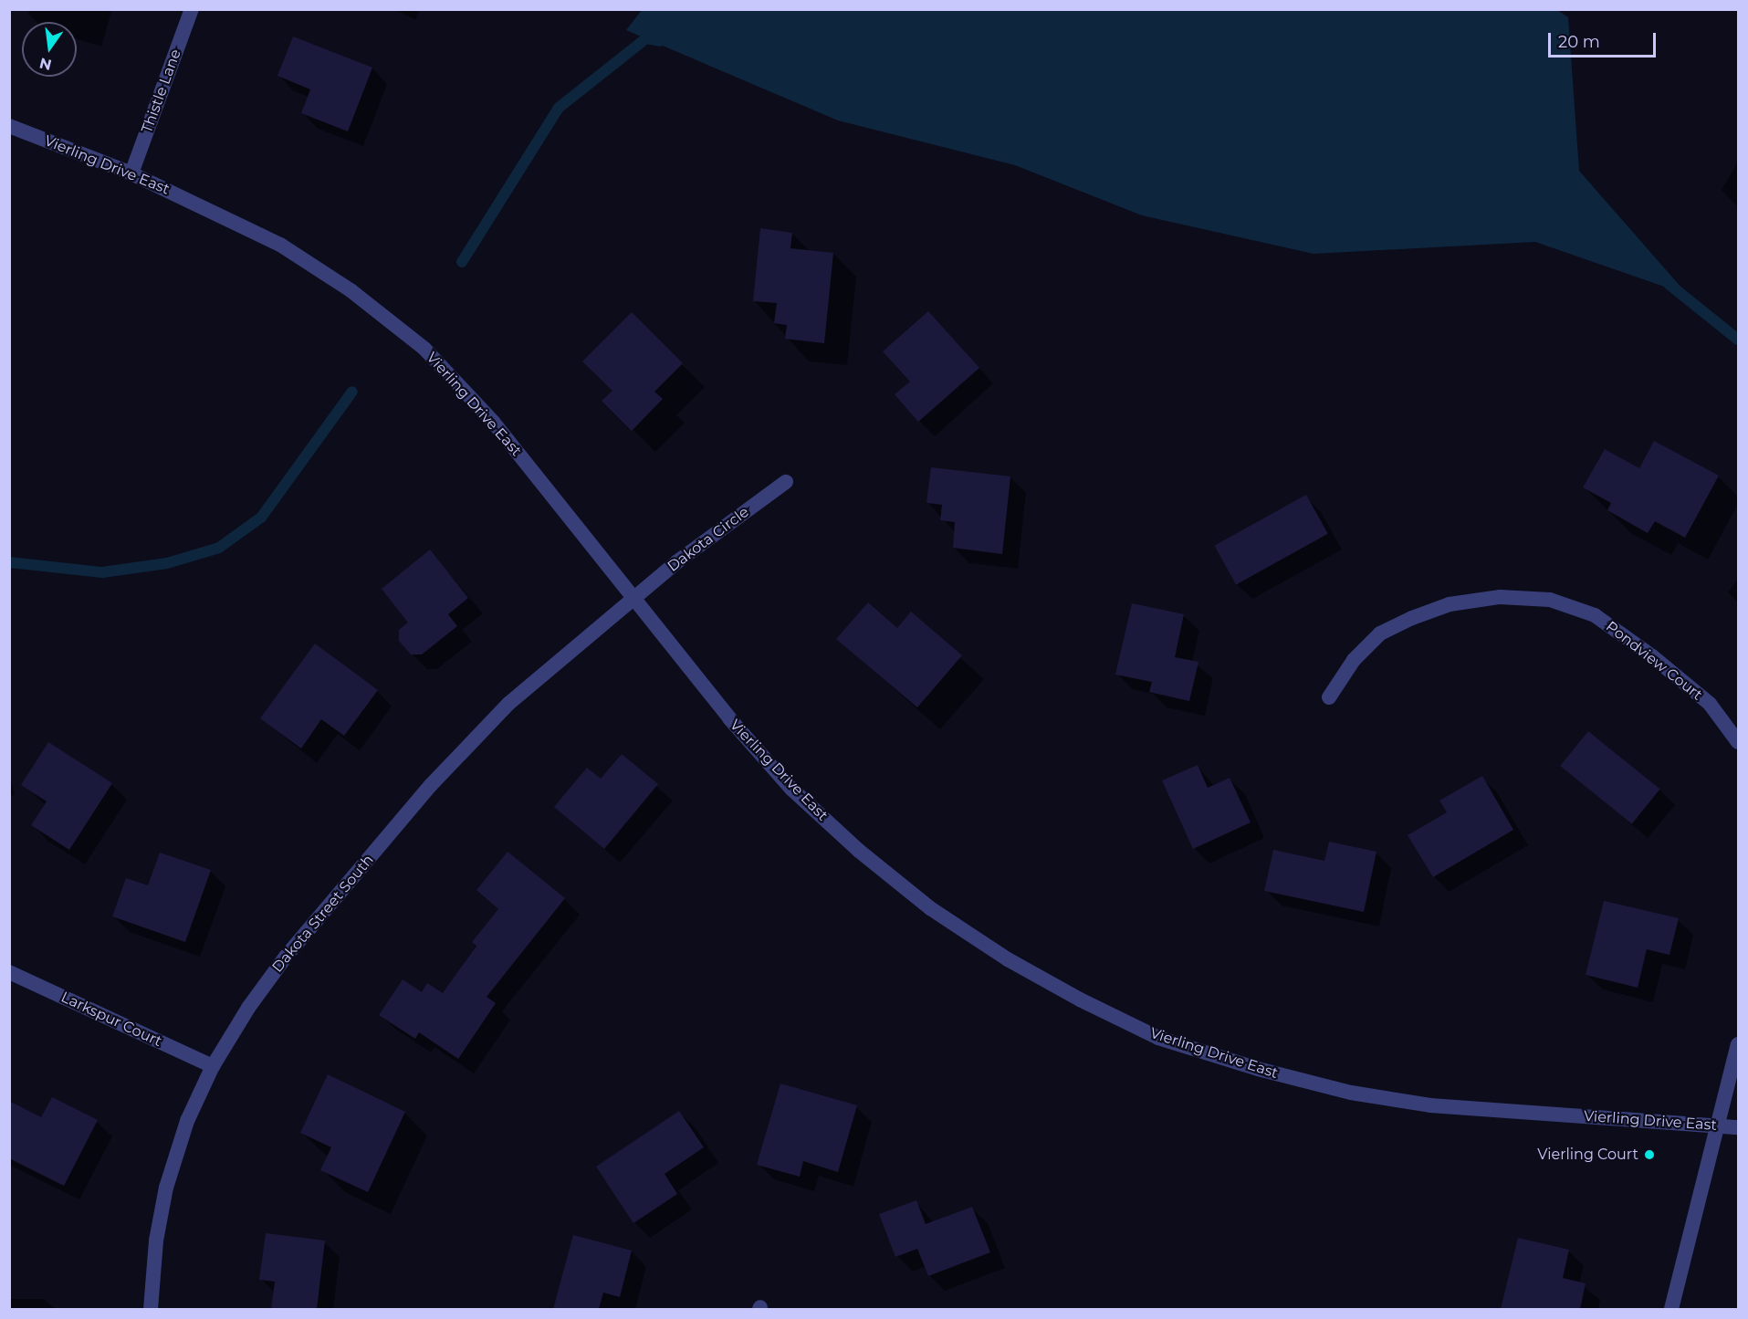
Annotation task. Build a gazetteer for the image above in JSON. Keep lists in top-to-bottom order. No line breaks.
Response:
{"streets":{"street":["Thistle Lane","Vierling Drive East","Dakota Circle","Pondview Court","Dakota Street South","Larkspur Court"]},"crossings":[["Thistle Lane","Vierling Drive East"],["Vierling Drive East","Dakota Circle"],["Vierling Drive East","Dakota Street South"],["Dakota Circle","Dakota Street South"],["Dakota Street South","Larkspur Court"]],"places":["Vierling Court"],"scale_bar":"20 m","north":"bottom"}
